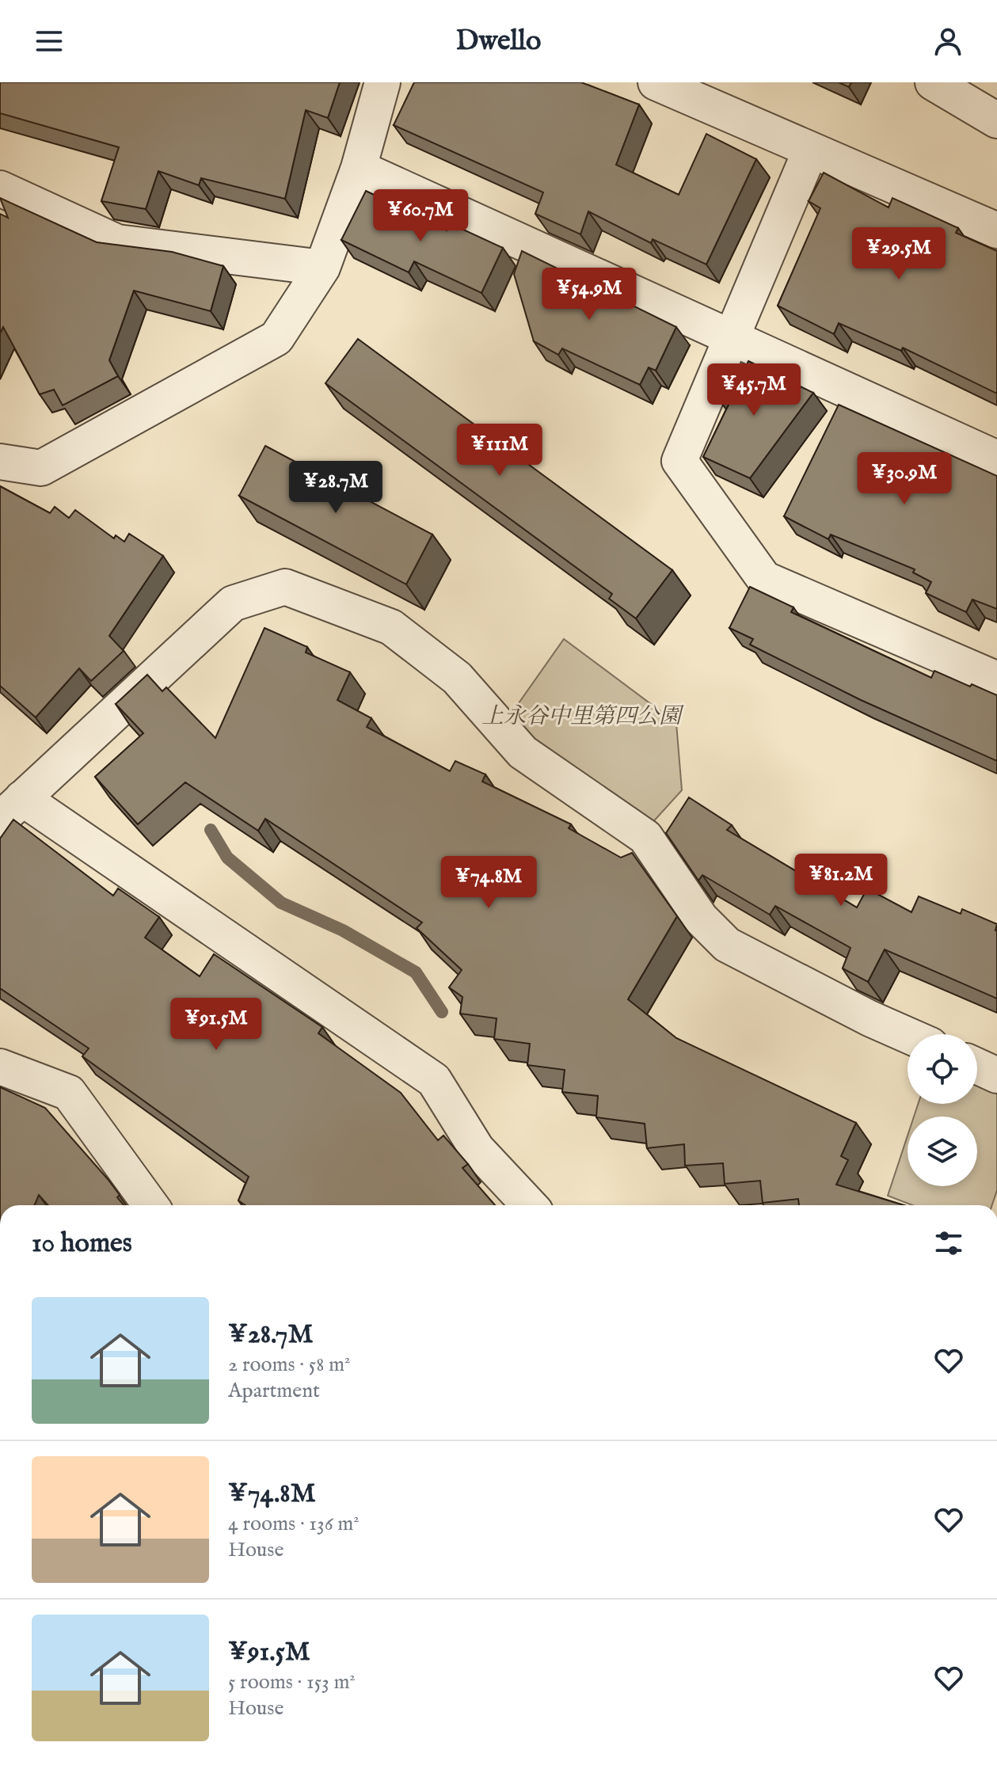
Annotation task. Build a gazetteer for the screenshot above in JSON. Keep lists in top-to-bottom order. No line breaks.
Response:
{"parks":["上永谷中里第四公園"],"page":{"header":"Dwello","price":["¥60.7M","¥29.5M","¥54.9M","¥45.7M","¥111M","¥30.9M","¥28.7M","¥81.2M","¥74.8M","¥91.5M"],"heading":"10 homes","list":[{"name":"¥28.7M","note":"2 rooms · 58 m² · Apartment"},{"name":"¥74.8M","note":"4 rooms · 136 m² · House"},{"name":"¥91.5M","note":"5 rooms · 153 m² · House"}]}}
